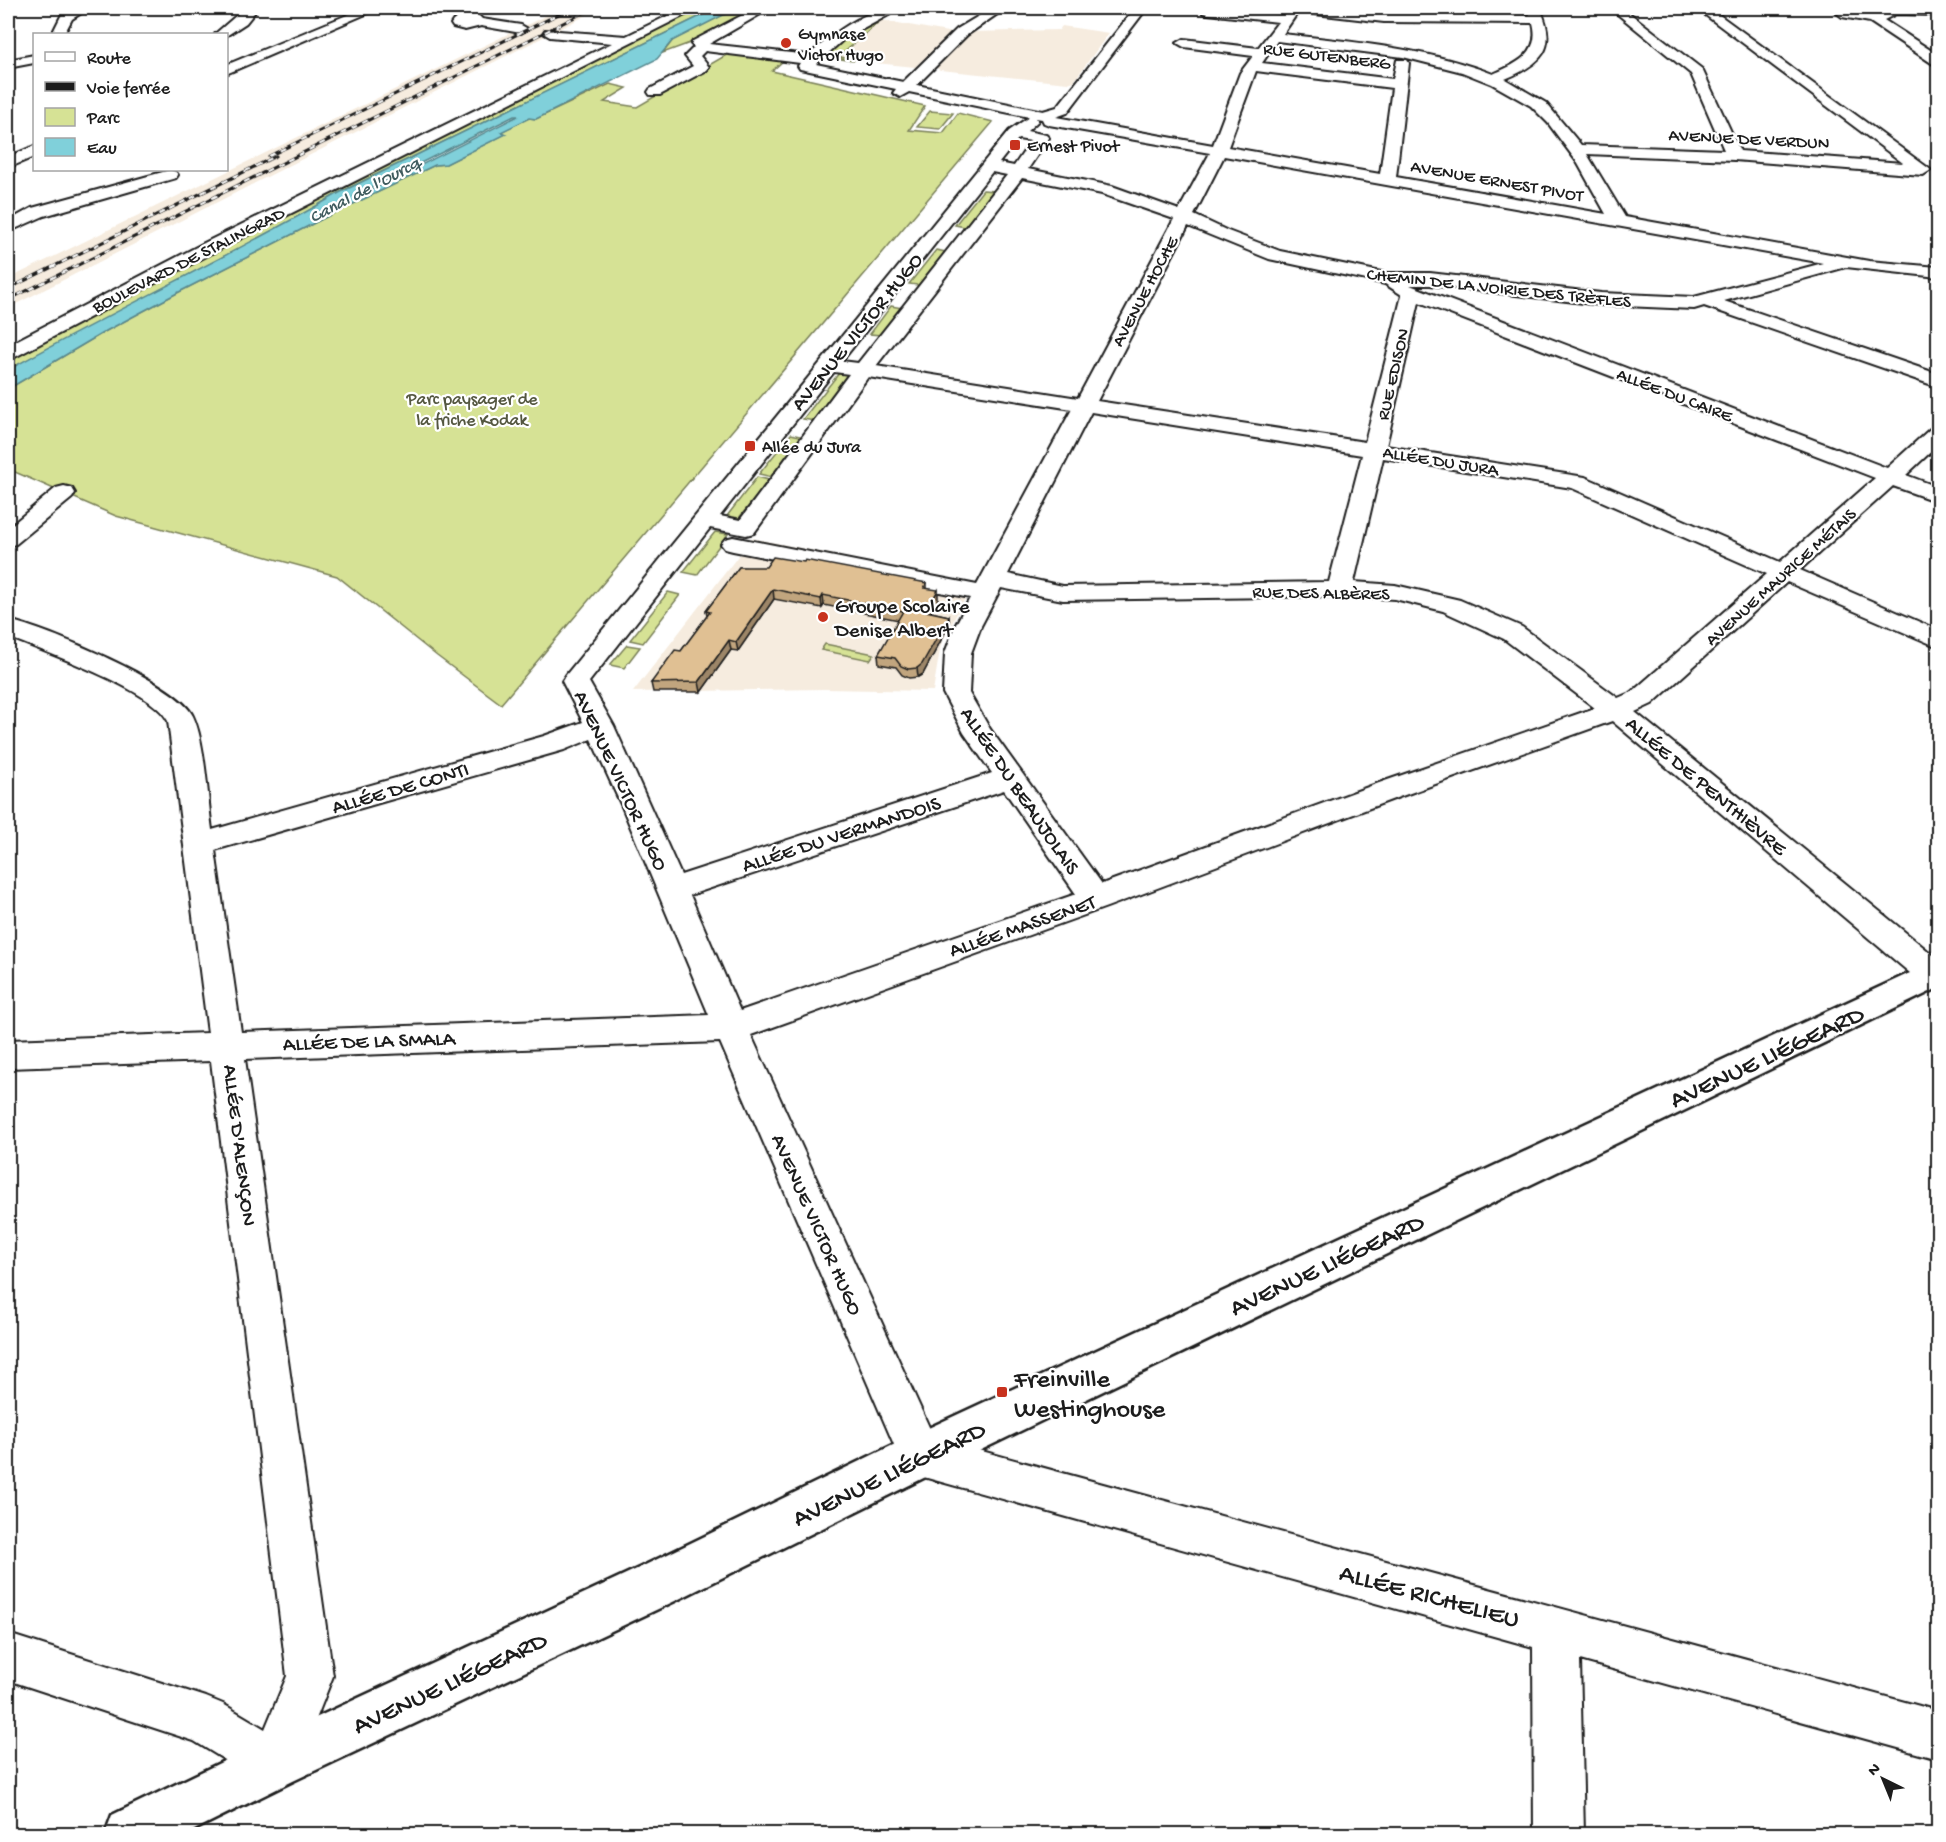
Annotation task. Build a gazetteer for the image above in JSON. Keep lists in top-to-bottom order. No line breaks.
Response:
{"streets":{"street":["RUE GUTENBERG","AVENUE DE VERDUN","AVENUE ERNEST PIVOT","BOULEVARD DE STALINGRAD","CHEMIN DE LA VOIRIE DES TRÈFLES","AVENUE HOCHE","AVENUE VICTOR HUGO","RUE EDISON","ALLÉE DU CAIRE","ALLÉE DU JURA","AVENUE MAURICE MÉTAIS","RUE DES ALBÈRES","ALLÉE DE PENTHIÈVRE","ALLÉE DE CONTI","ALLÉE DU BEAUJOLAIS","ALLÉE DU VERMANDOIS","ALLÉE MASSENET","ALLÉE DE LA SMALA","AVENUE LIÉGEARD","ALLÉE D'ALENÇON","ALLÉE RICHELIEU"]},"crossings":[["RUE GUTENBERG","AVENUE HOCHE"],["AVENUE ERNEST PIVOT","CHEMIN DE LA VOIRIE DES TRÈFLES"],["AVENUE ERNEST PIVOT","AVENUE HOCHE"],["AVENUE ERNEST PIVOT","AVENUE VICTOR HUGO"],["CHEMIN DE LA VOIRIE DES TRÈFLES","AVENUE HOCHE"],["CHEMIN DE LA VOIRIE DES TRÈFLES","AVENUE VICTOR HUGO"],["AVENUE HOCHE","ALLÉE DU JURA"],["AVENUE HOCHE","RUE DES ALBÈRES"],["AVENUE HOCHE","ALLÉE DU BEAUJOLAIS"],["AVENUE VICTOR HUGO","ALLÉE DU JURA"],["AVENUE VICTOR HUGO","RUE DES ALBÈRES"],["AVENUE VICTOR HUGO","ALLÉE DE CONTI"],["AVENUE VICTOR HUGO","ALLÉE DU VERMANDOIS"],["AVENUE VICTOR HUGO","ALLÉE MASSENET"],["AVENUE VICTOR HUGO","ALLÉE DE LA SMALA"],["AVENUE VICTOR HUGO","AVENUE LIÉGEARD"],["AVENUE VICTOR HUGO","ALLÉE RICHELIEU"],["RUE EDISON","ALLÉE DU CAIRE"],["RUE EDISON","ALLÉE DU JURA"],["RUE EDISON","RUE DES ALBÈRES"],["ALLÉE DU CAIRE","AVENUE MAURICE MÉTAIS"],["ALLÉE DU JURA","AVENUE MAURICE MÉTAIS"],["AVENUE MAURICE MÉTAIS","RUE DES ALBÈRES"],["AVENUE MAURICE MÉTAIS","ALLÉE DE PENTHIÈVRE"],["RUE DES ALBÈRES","ALLÉE DE PENTHIÈVRE"],["RUE DES ALBÈRES","ALLÉE DU BEAUJOLAIS"],["ALLÉE DE PENTHIÈVRE","ALLÉE MASSENET"],["ALLÉE DE PENTHIÈVRE","AVENUE LIÉGEARD"],["ALLÉE DE CONTI","ALLÉE D'ALENÇON"],["ALLÉE DU BEAUJOLAIS","ALLÉE DU VERMANDOIS"],["ALLÉE DU BEAUJOLAIS","ALLÉE MASSENET"],["ALLÉE MASSENET","ALLÉE DE LA SMALA"],["ALLÉE DE LA SMALA","ALLÉE D'ALENÇON"],["AVENUE LIÉGEARD","ALLÉE D'ALENÇON"],["AVENUE LIÉGEARD","ALLÉE RICHELIEU"]],"water":["Canal de l'Ourcq"],"parks":["Parc paysager de la friche Kodak"],"places":{"other":["Gymnase Victor Hugo","Groupe Scolaire Denise Albert"],"transit":["Ernest Pivot","Allée du Jura","Freinville Westinghouse"]},"legend":["Route","Voie ferrée","Parc","Eau"],"north":"top left"}
